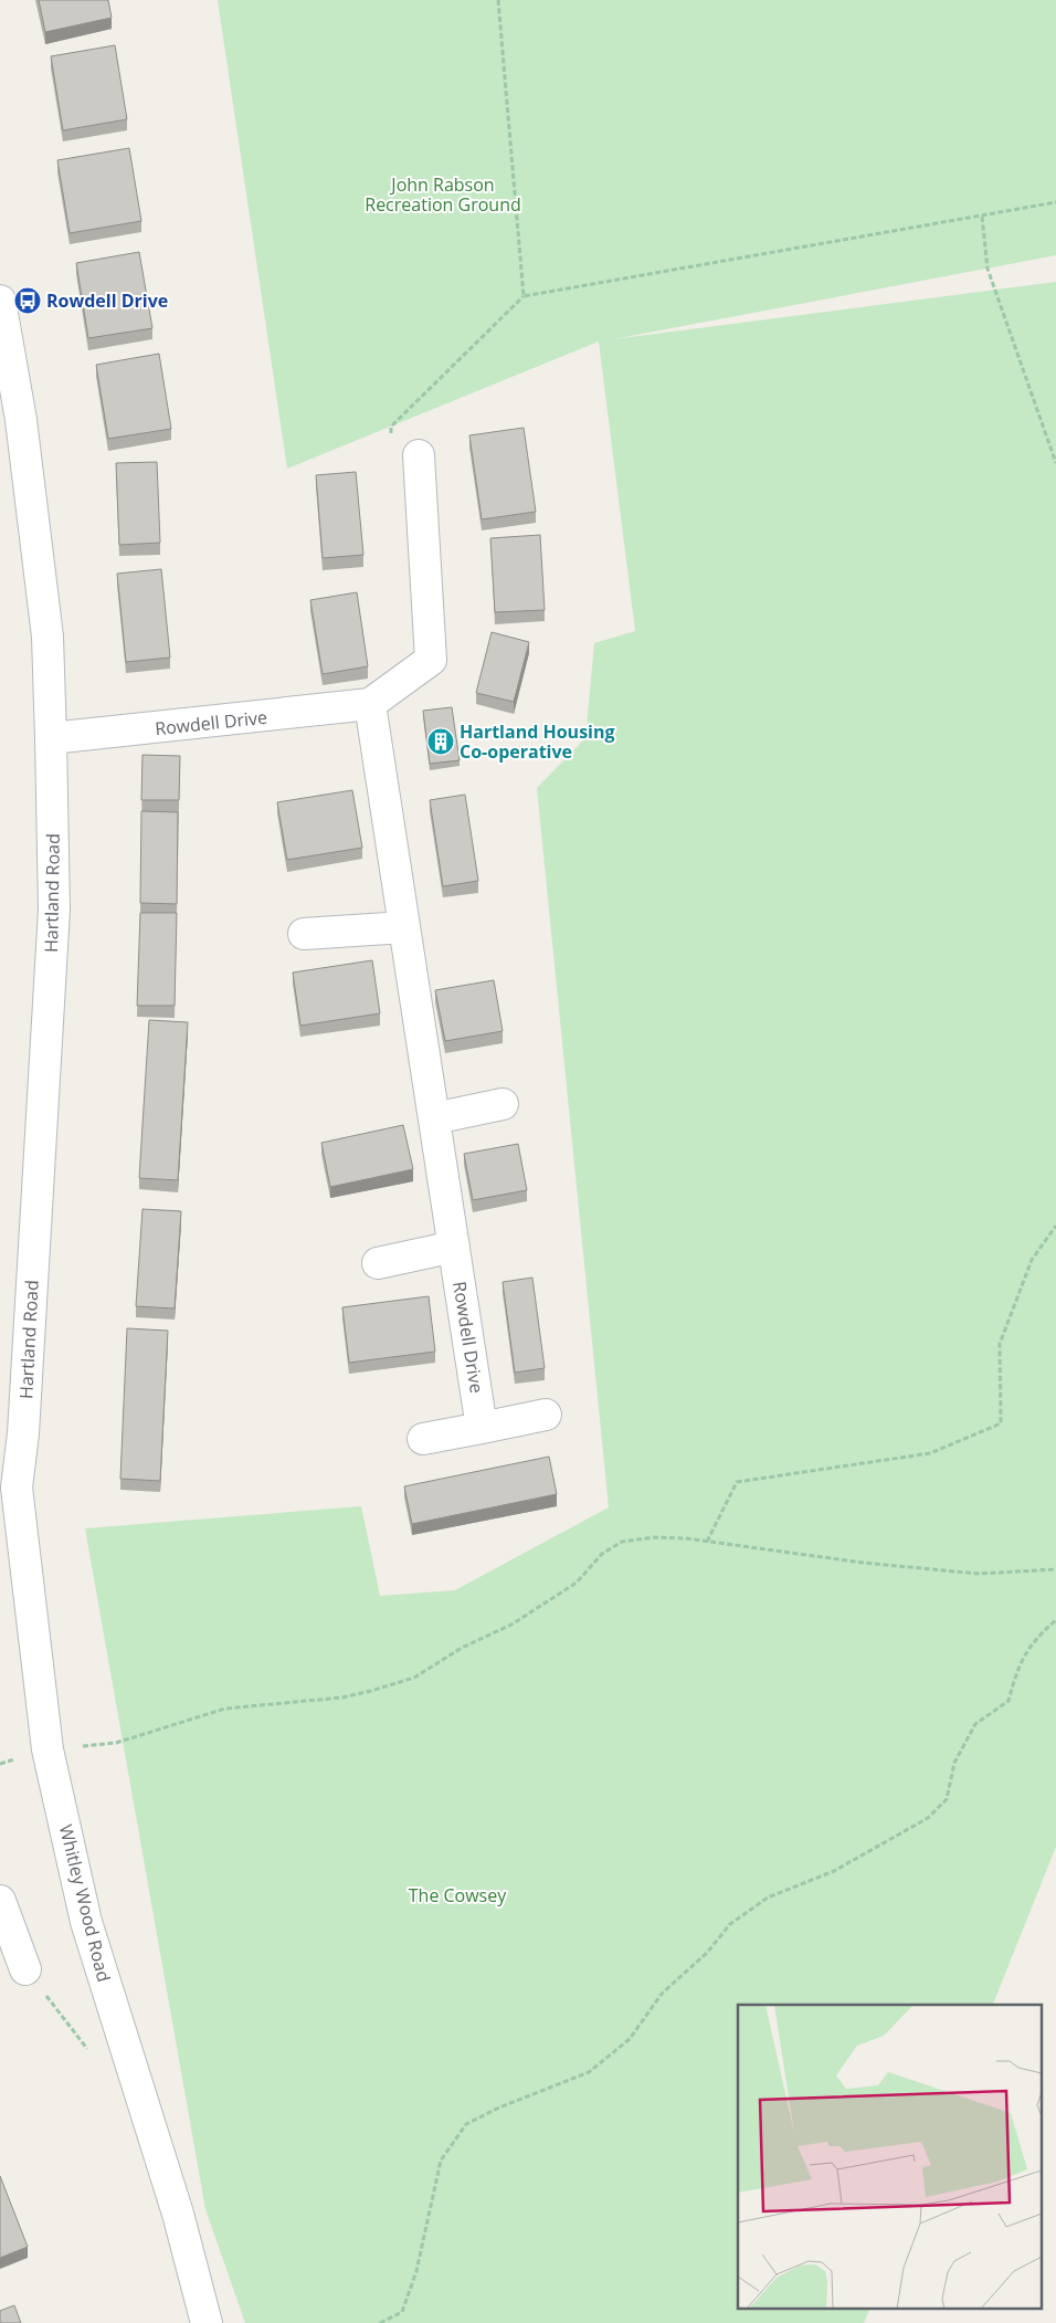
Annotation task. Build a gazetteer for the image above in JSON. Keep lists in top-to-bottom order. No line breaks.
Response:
{"streets":{"street":["Rowdell Drive","Hartland Road","Whitley Wood Road"]},"crossings":[["Rowdell Drive","Hartland Road"],["Hartland Road","Whitley Wood Road"]],"parks":["John Rabson Recreation Ground","The Cowsey"],"places":{"bus stop":["Rowdell Drive"],"building":["Hartland Housing Co-operative"]}}
